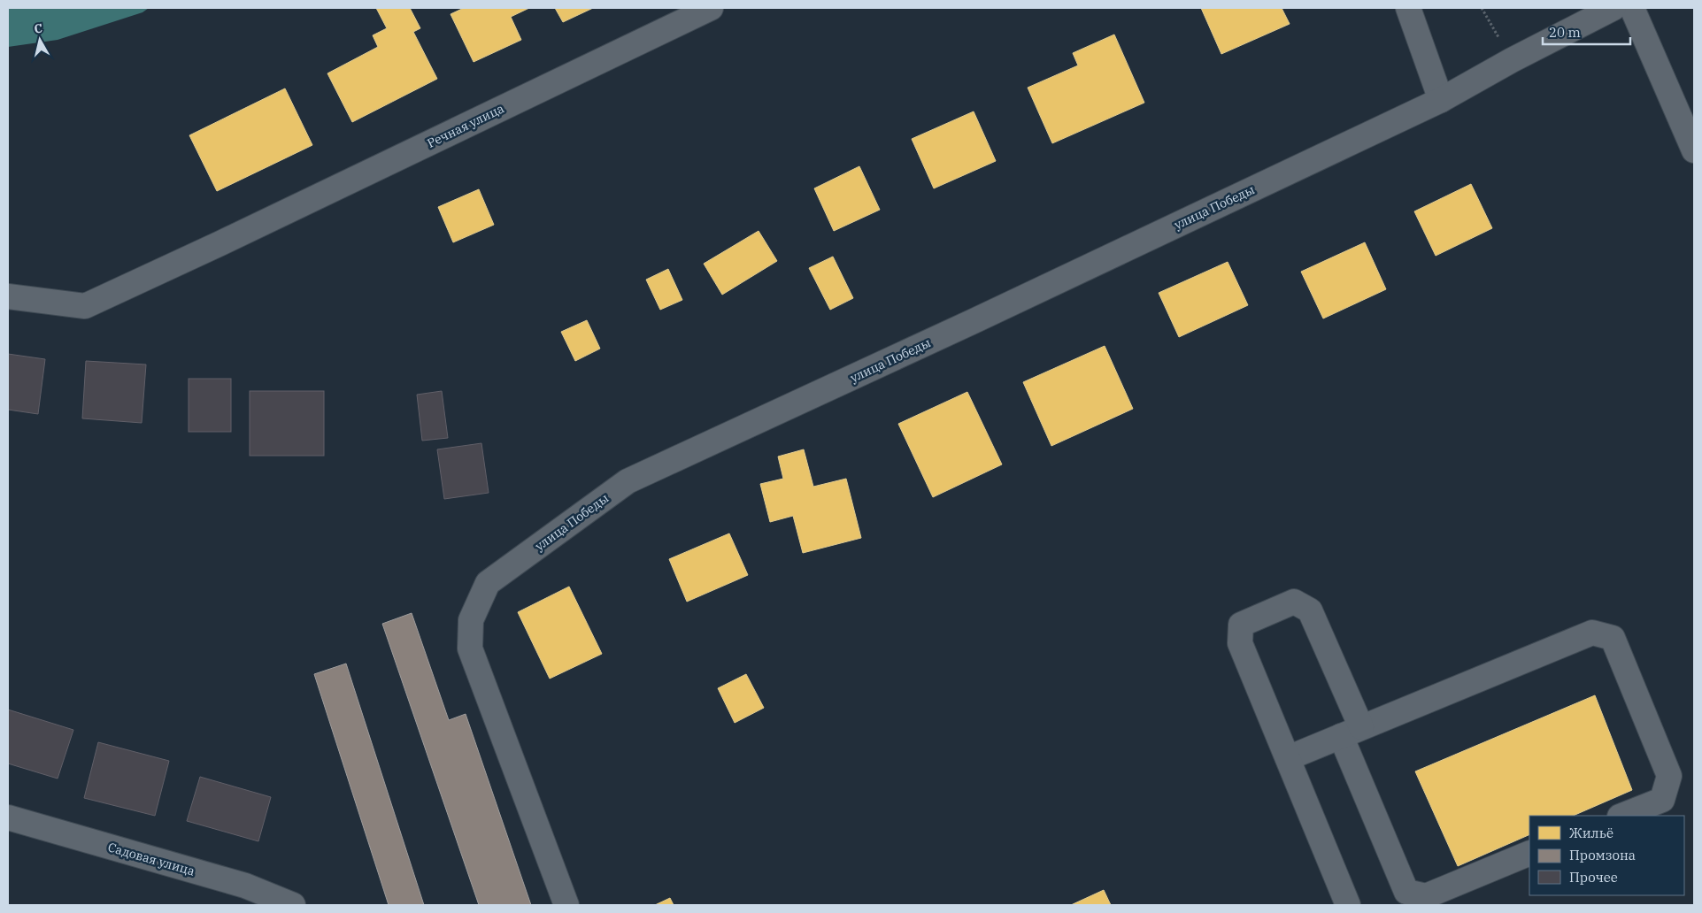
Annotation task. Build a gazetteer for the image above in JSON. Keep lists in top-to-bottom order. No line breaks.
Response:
{"streets":{"street":["Речная улица","улица Победы","Садовая улица"]},"legend":["Жильё","Промзона","Прочее"],"scale_bar":"20 m","north":"top"}
